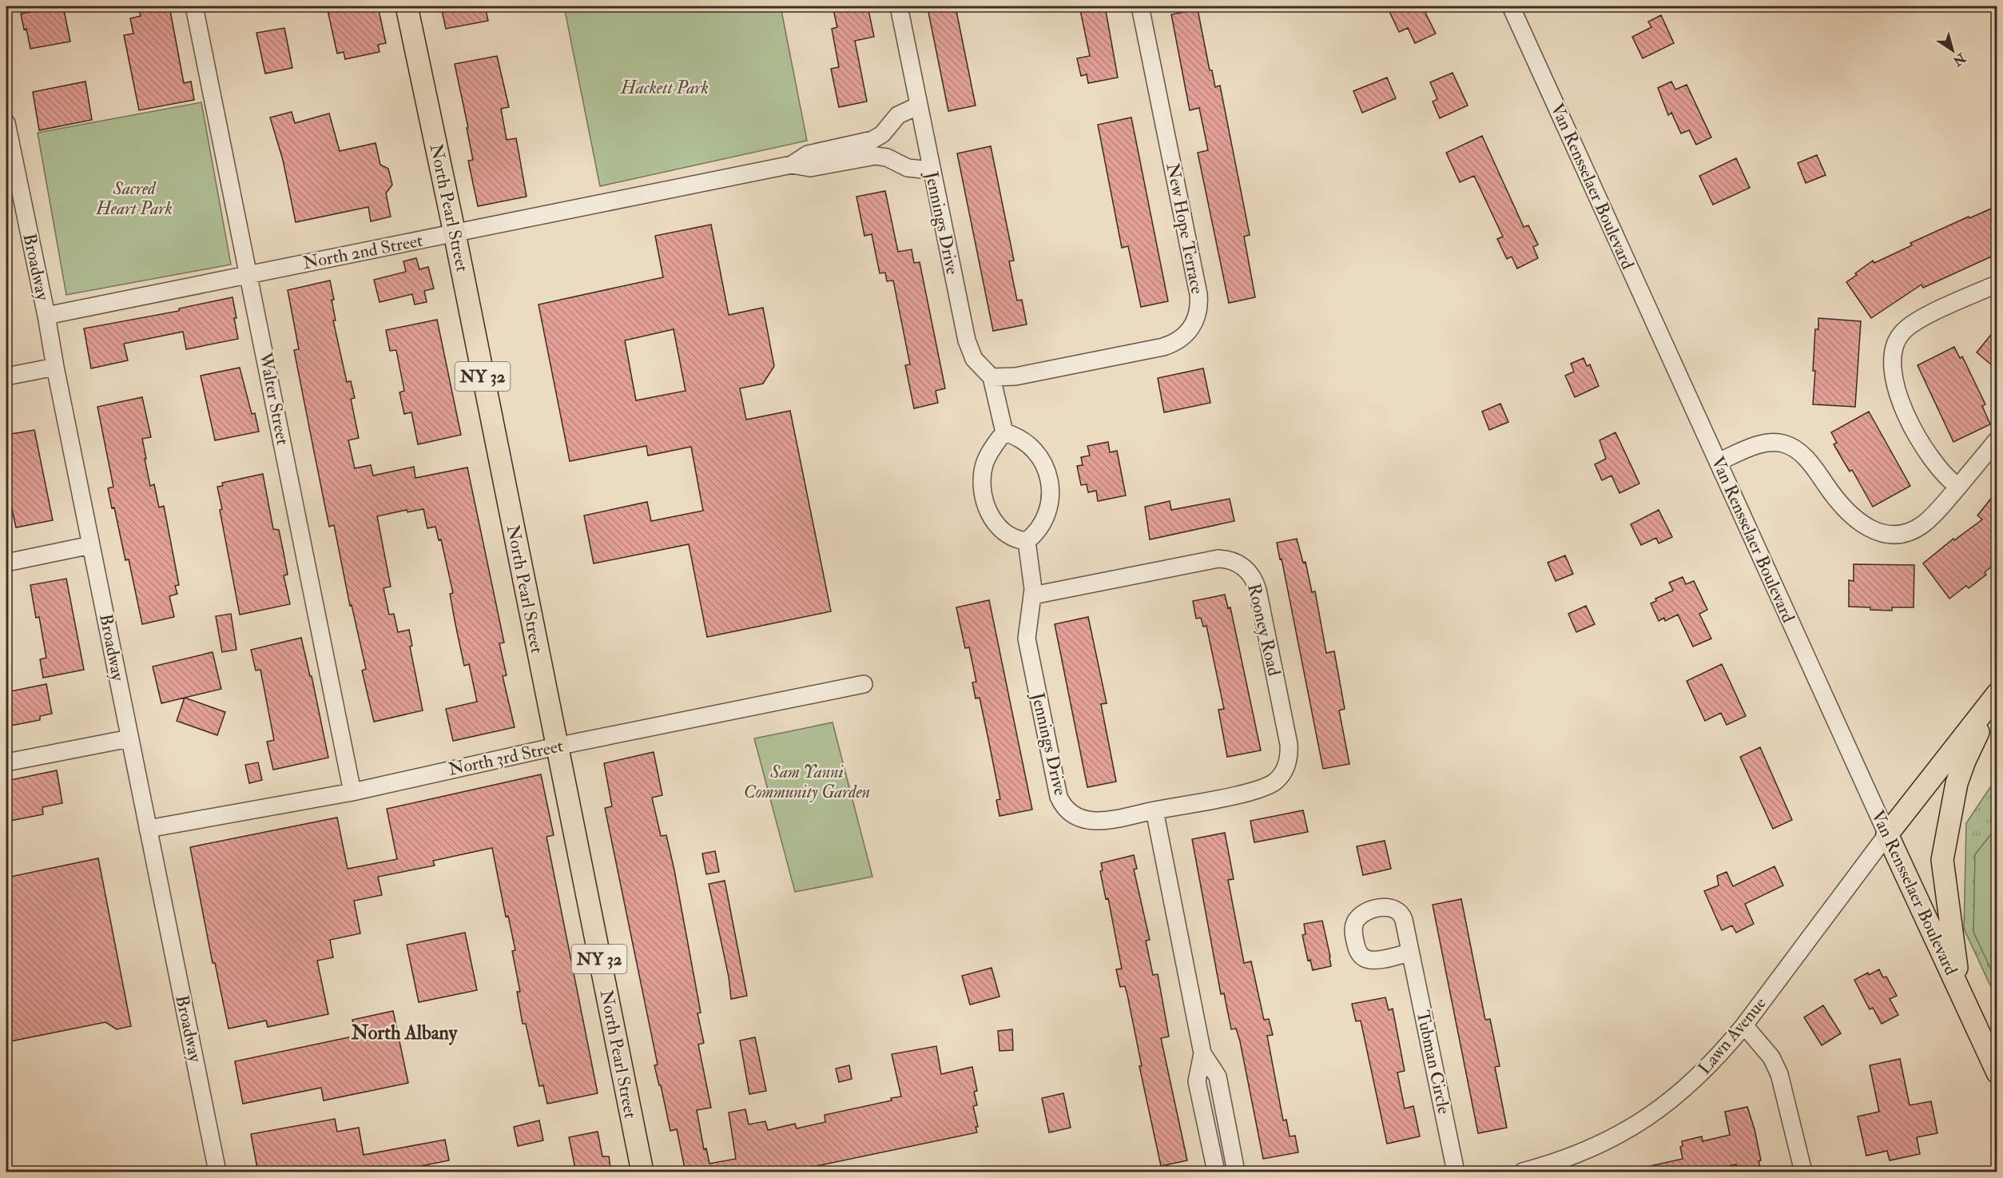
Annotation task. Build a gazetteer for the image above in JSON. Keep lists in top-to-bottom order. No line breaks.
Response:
{"streets":{"main road":["Van Rensselaer Boulevard","North Pearl Street","NY 32"],"street":["Jennings Drive","New Hope Terrace","North 2nd Street","Broadway","Walter Street","Rooney Road","North 3rd Street","Lawn Avenue","Tubman Circle"]},"crossings":[["Van Rensselaer Boulevard","Lawn Avenue"],["North Pearl Street","North 2nd Street"],["North Pearl Street","North 3rd Street"],["Jennings Drive","New Hope Terrace"],["Jennings Drive","North 2nd Street"],["Jennings Drive","Rooney Road"],["North 2nd Street","Broadway"],["North 2nd Street","Walter Street"],["Broadway","North 3rd Street"],["Walter Street","North 3rd Street"]],"districts":["North Albany"],"parks":["Hackett Park","Sacred Heart Park","Sam Yanni Community Garden"],"north":"bottom right"}
